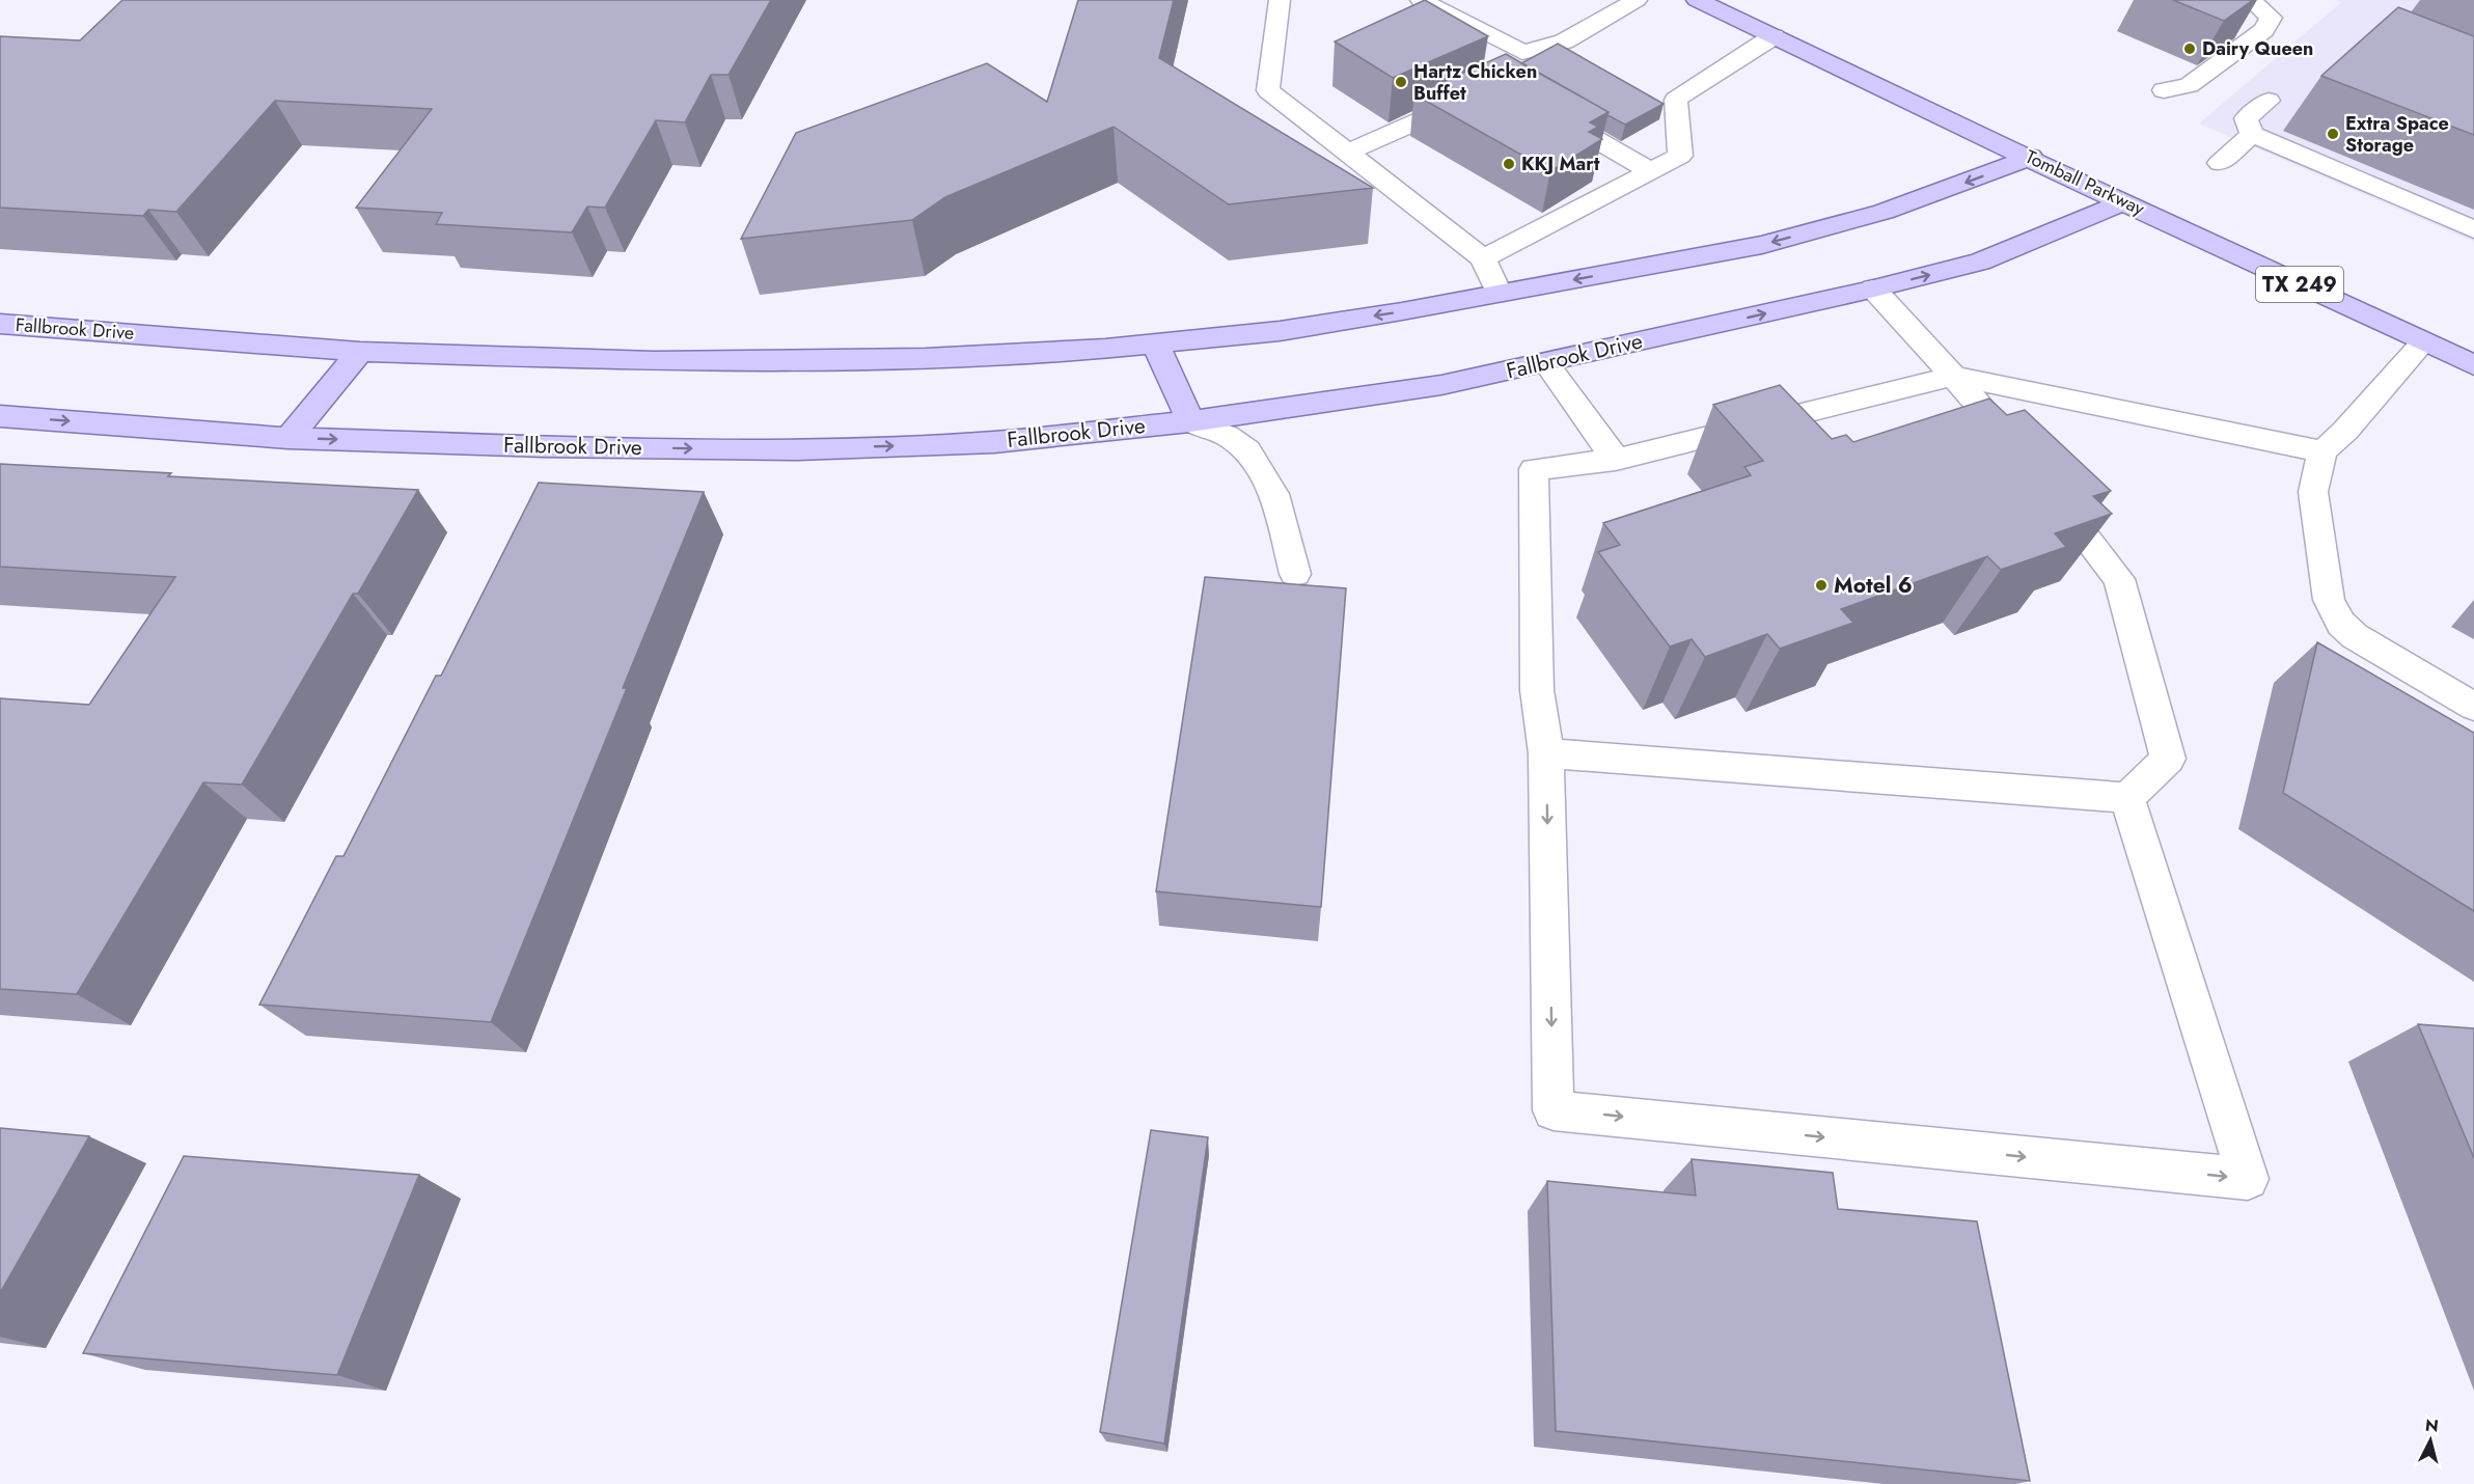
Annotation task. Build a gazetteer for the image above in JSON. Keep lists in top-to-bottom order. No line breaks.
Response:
{"streets":{"main road":["Tomball Parkway","TX 249","Fallbrook Drive"]},"crossings":[["Tomball Parkway","Fallbrook Drive"]],"places":["Dairy Queen","Hartz Chicken Buffet","Extra Space Storage","KKJ Mart","Motel 6"],"north":"top"}
